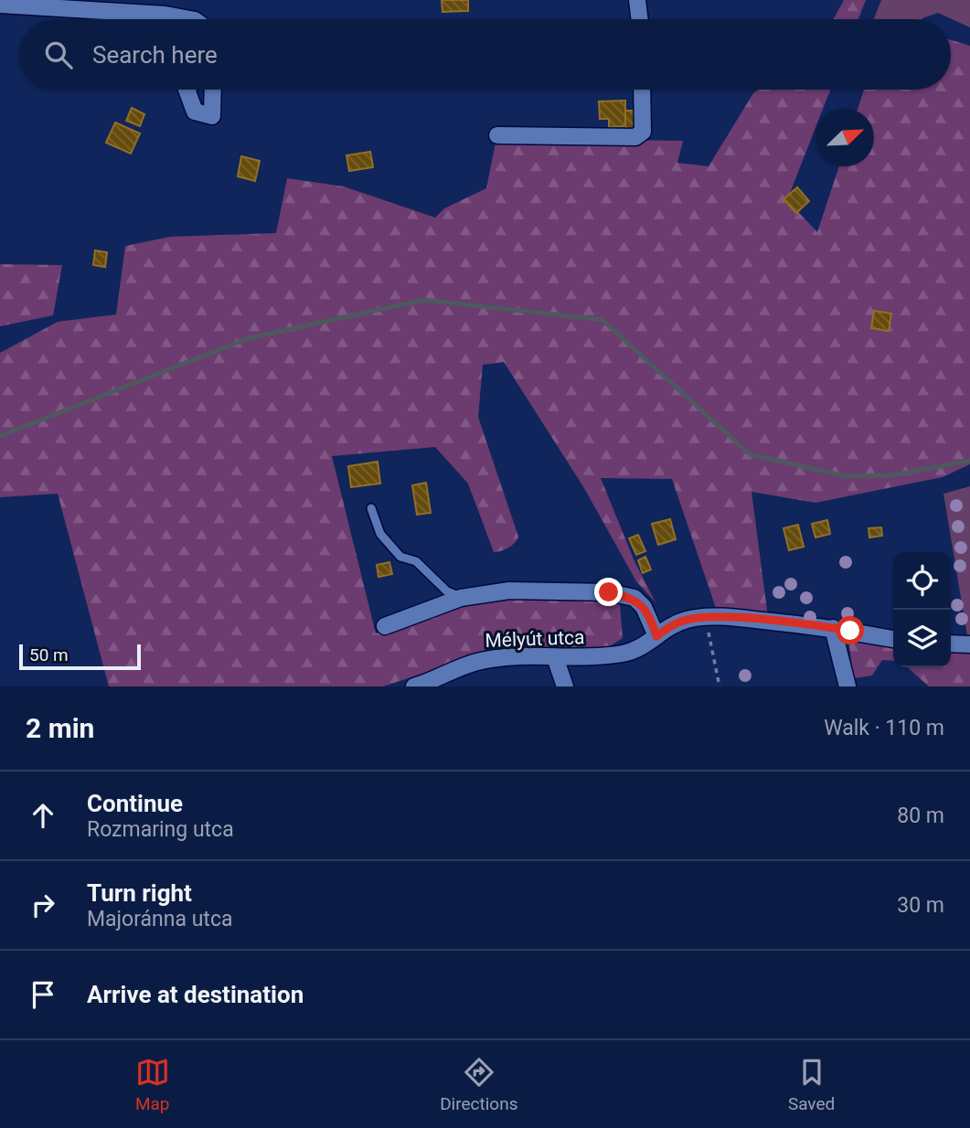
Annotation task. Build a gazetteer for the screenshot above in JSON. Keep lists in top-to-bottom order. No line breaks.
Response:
{"streets":{"street":["Mélyút utca"]},"scale_bar":"50 m","north":"top right","page":{"search":"Search here","scale":"50 m","heading":["2 min","Walk · 110 m"],"list":[["Continue","Rozmaring utca","80 m"],["Turn right","Majoránna utca","30 m"],"Arrive at destination"],"nav":["Map","Directions","Saved"]}}
